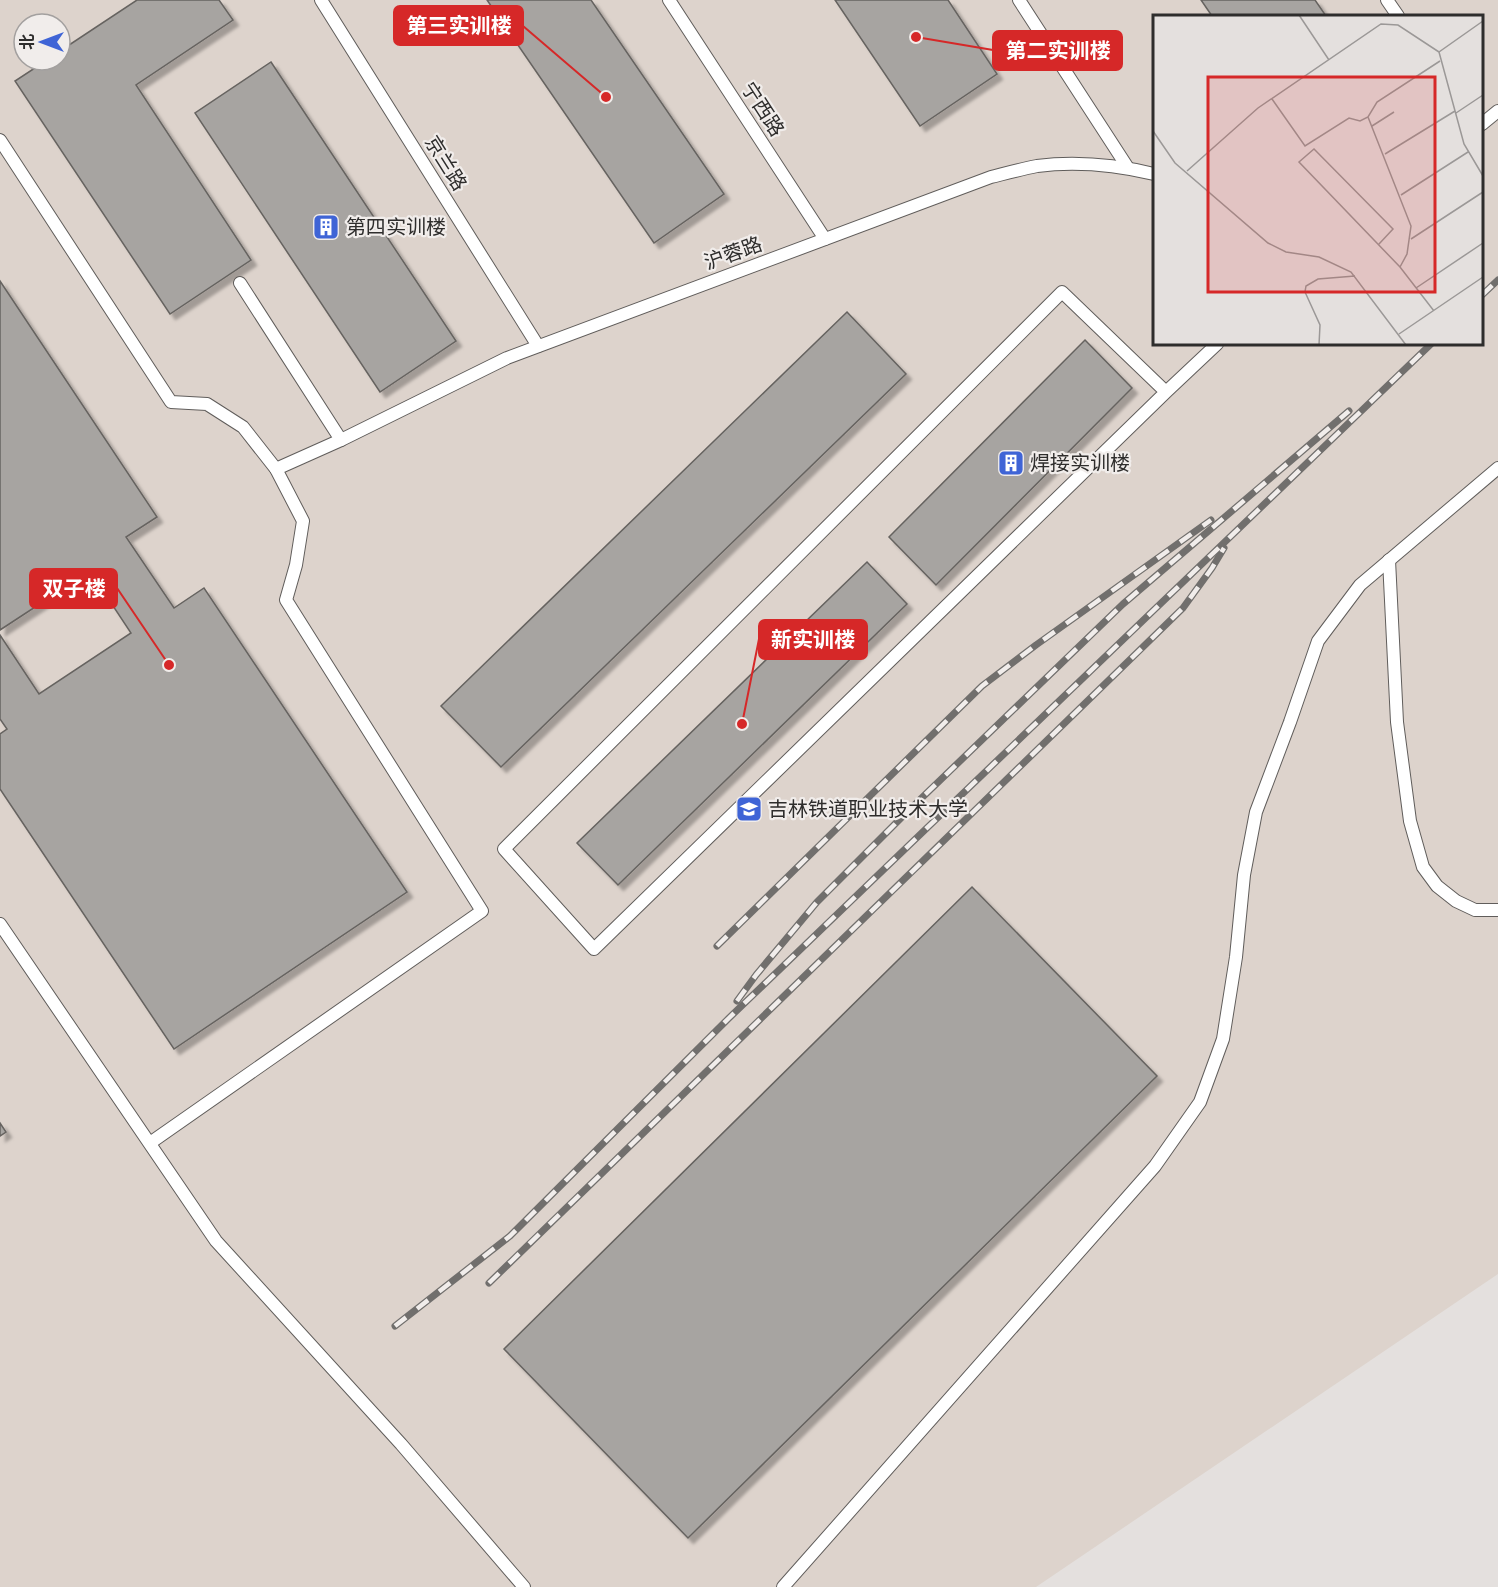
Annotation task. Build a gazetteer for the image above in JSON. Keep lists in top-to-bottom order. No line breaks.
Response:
{"streets":{"lane":["宁西路","京兰路","沪蓉路"]},"crossings":[["宁西路","沪蓉路"],["京兰路","沪蓉路"]],"places":{"other":["第二实训楼","第三实训楼","双子楼","新实训楼"],"building":["第四实训楼","焊接实训楼"],"school or university":["吉林铁道职业技术大学"]},"north":"left"}
